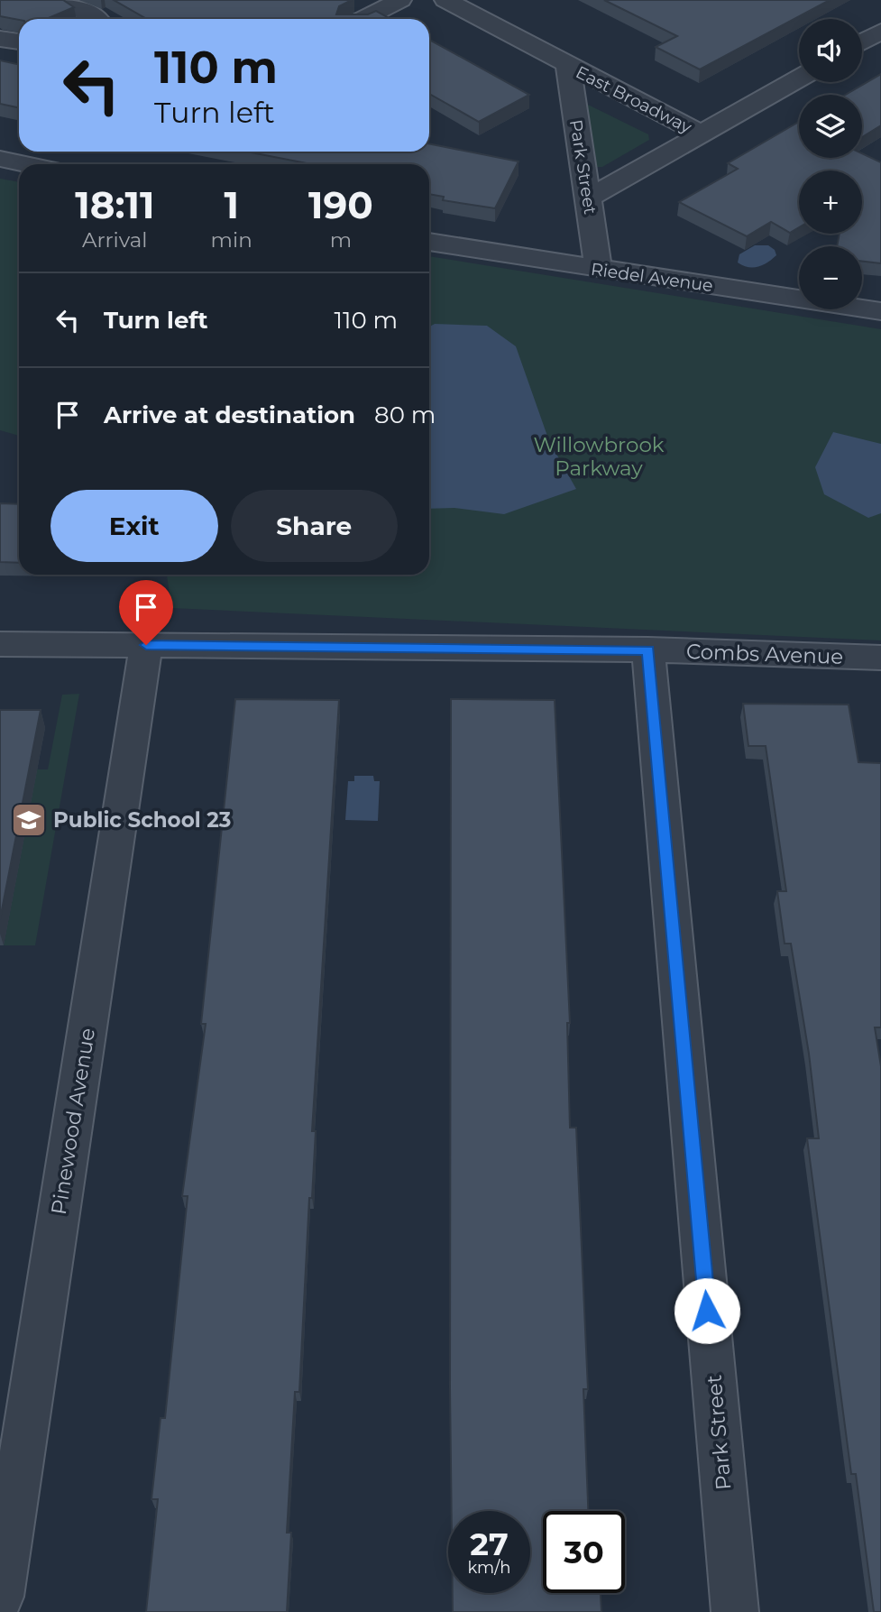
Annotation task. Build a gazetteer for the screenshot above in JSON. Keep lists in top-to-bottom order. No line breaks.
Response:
{"streets":{"street":["East Broadway","Park Street","Riedel Avenue","Combs Avenue","Pinewood Avenue"]},"crossings":[["East Broadway","Park Street"],["Park Street","Riedel Avenue"],["Park Street","Combs Avenue"],["Combs Avenue","Pinewood Avenue"]],"parks":["Willowbrook Parkway"],"places":{"school or university":["Public School 23"]},"page":{"map_buttons":["+","−"],"turn":["110 m","Turn left"],"eta":["18:11","Arrival","1","min","190","m"],"list":[{"name":"Turn left","value":"110 m"},{"name":"Arrive at destination","value":"80 m"}],"buttons":["Exit","Share"],"speed":"27 km/h","limit":"30"}}
